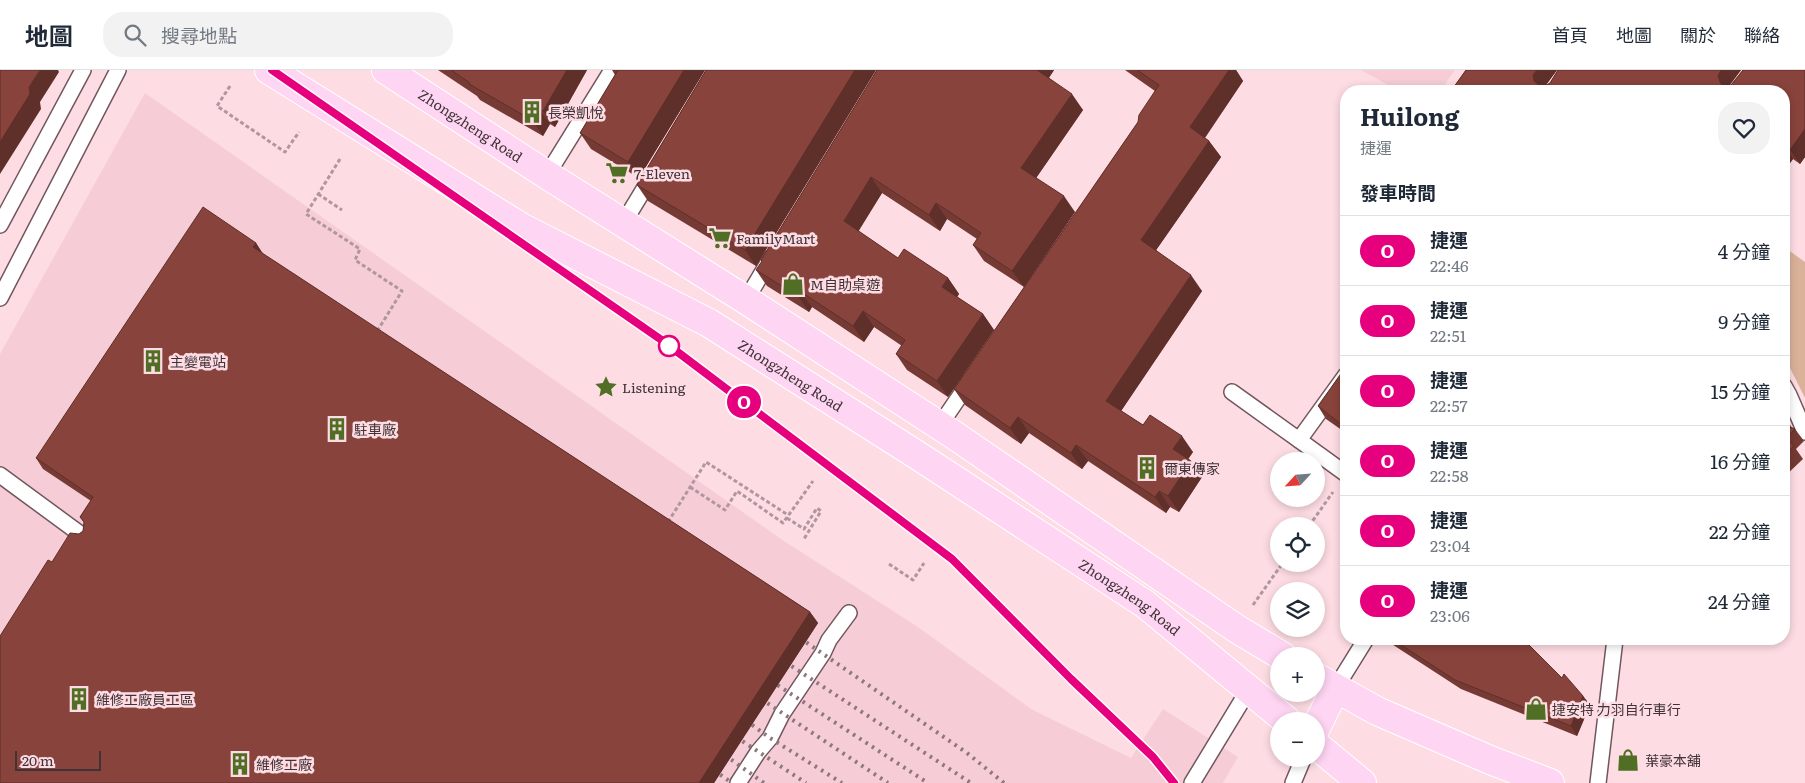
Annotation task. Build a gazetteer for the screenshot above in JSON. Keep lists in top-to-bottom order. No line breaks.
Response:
{"streets":{"main road":["Zhongzheng Road"]},"places":{"building":["長榮凱悅","主變電站","駐車廠","爾東傳家","維修工廠員工區","維修工廠"],"supermarket":["7-Eleven","FamilyMart"],"shop":["M自助桌遊","捷安特 力羽自行車行","葉豪本舖"],"place":["Listening"]},"lines":["metro line O"],"scale_bar":"20 m","north":"bottom left","page":{"header":"地圖","search":"搜尋地點","nav":["首頁","地圖","關於","聯絡"],"on_map":"O","heading":[["Huilong","捷運"],"發車時間"],"list":[{"mark":"O","name":"捷運","note":"22:46","value":"4 分鐘"},{"mark":"O","name":"捷運","note":"22:51","value":"9 分鐘"},{"mark":"O","name":"捷運","note":"22:57","value":"15 分鐘"},{"mark":"O","name":"捷運","note":"22:58","value":"16 分鐘"},{"mark":"O","name":"捷運","note":"23:04","value":"22 分鐘"},{"mark":"O","name":"捷運","note":"23:06","value":"24 分鐘"}],"map_buttons":["+","−"],"scale":"20 m"}}
